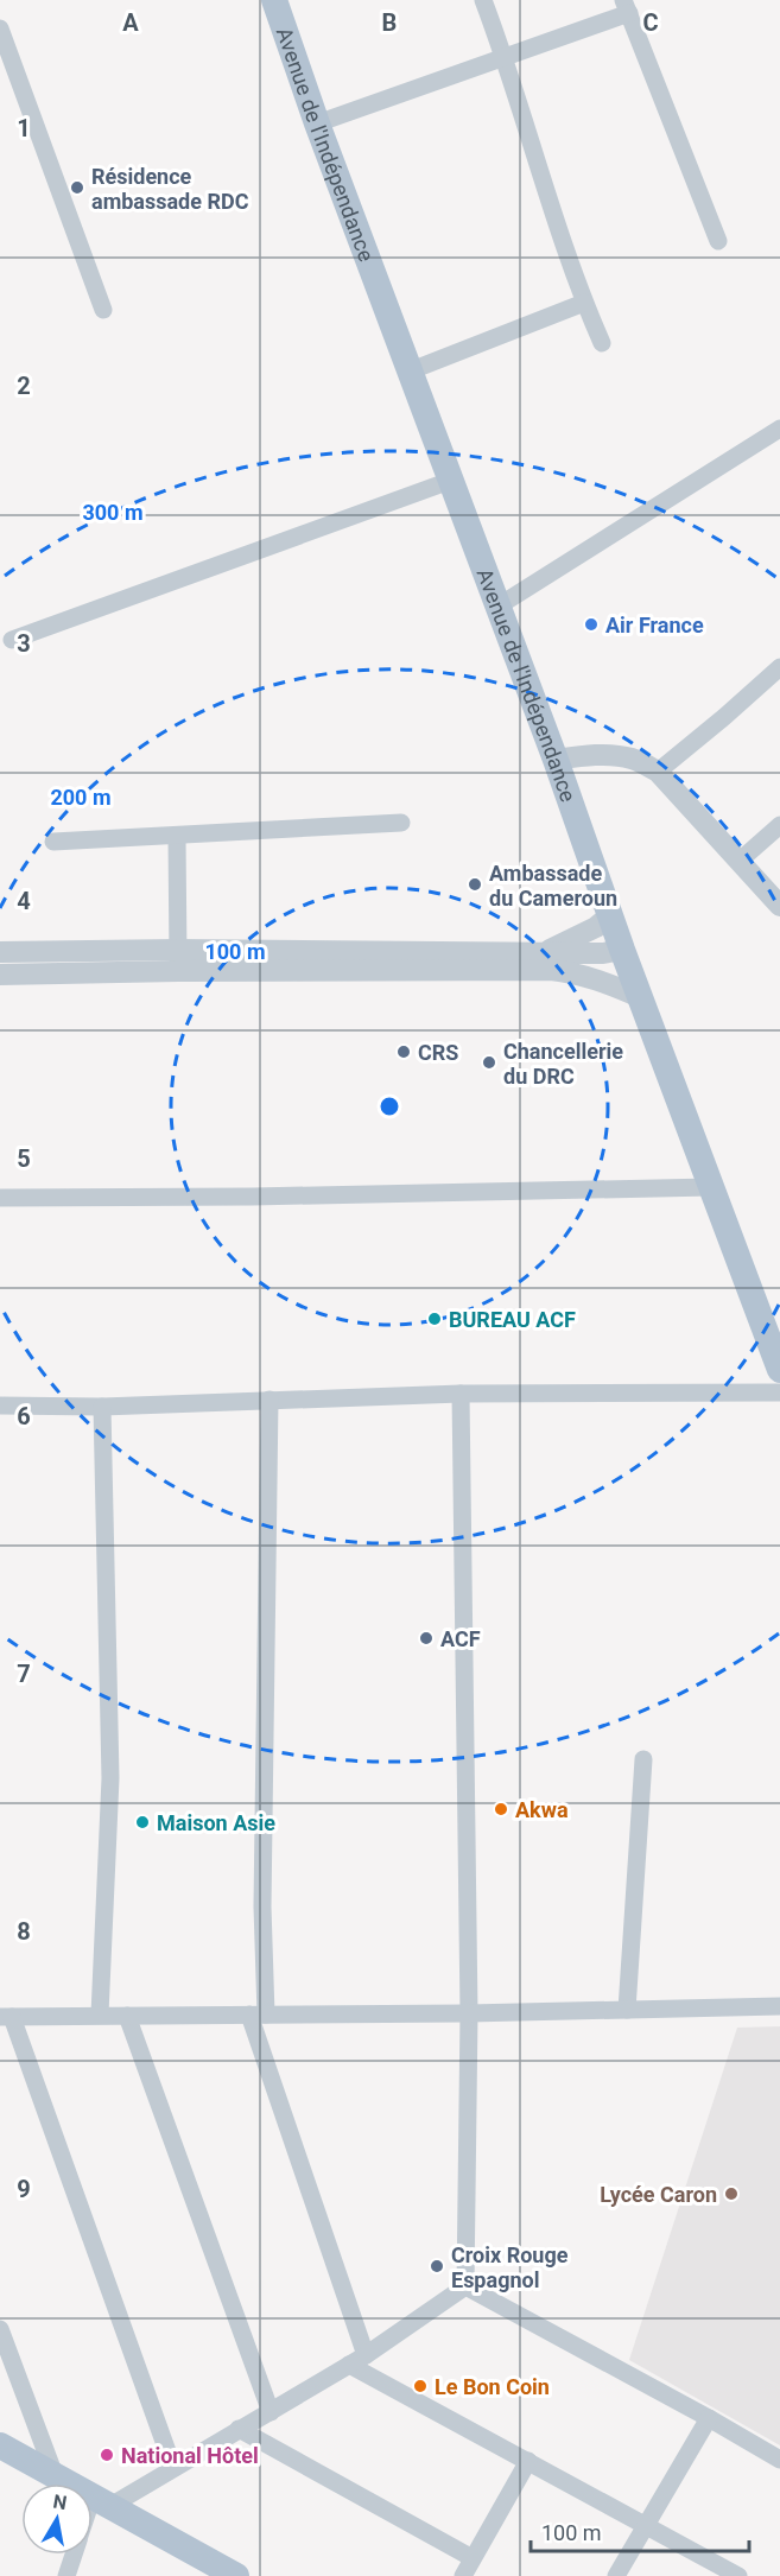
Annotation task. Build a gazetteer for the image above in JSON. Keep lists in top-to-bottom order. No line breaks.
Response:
{"streets":{"main road":["Avenue de l'Indépendance"]},"places":["Résidence ambassade RDC","Air France","Ambassade du Cameroun","CRS","Chancellerie du DRC","BUREAU ACF","ACF","Akwa","Maison Asie","Lycée Caron","Croix Rouge Espagnol","Le Bon Coin","National Hôtel"],"scale_bar":"100 m","north":"top","grid":{"columns":["A","B","C"],"rows":["1","2","3","4","5","6","7","8","9"]},"rings":["300 m","200 m","100 m"]}
